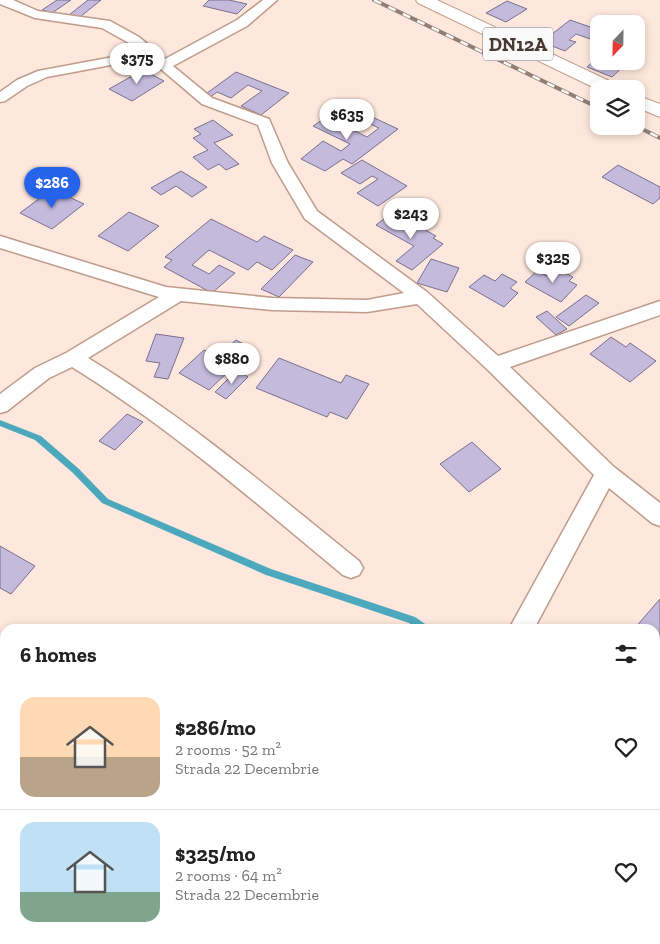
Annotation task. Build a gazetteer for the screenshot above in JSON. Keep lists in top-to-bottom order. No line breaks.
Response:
{"streets":{"main road":["DN12A"]},"north":"bottom","page":{"price":["$375","$635","$286","$243","$325","$880"],"heading":"6 homes","list":[{"name":"$286/mo","note":"2 rooms · 52 m² · Strada 22 Decembrie"},{"name":"$325/mo","note":"2 rooms · 64 m² · Strada 22 Decembrie"}]}}
